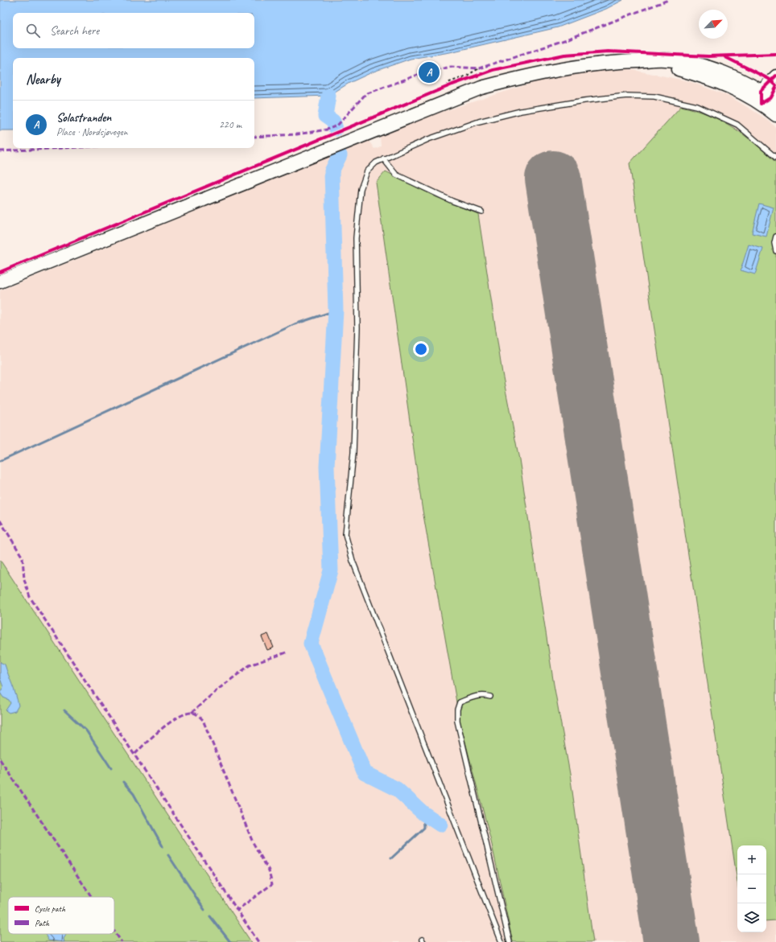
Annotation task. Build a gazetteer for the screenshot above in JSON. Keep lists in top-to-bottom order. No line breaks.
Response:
{"legend":["Cycle path","Path"],"north":"top right","page":{"search":"Search here","heading":"Nearby","pins":"A","list":[{"mark":"A","name":"Solastranden","note":"Place · Nordsjøvegen","value":"220 m"}],"map_buttons":["+","−"]}}
